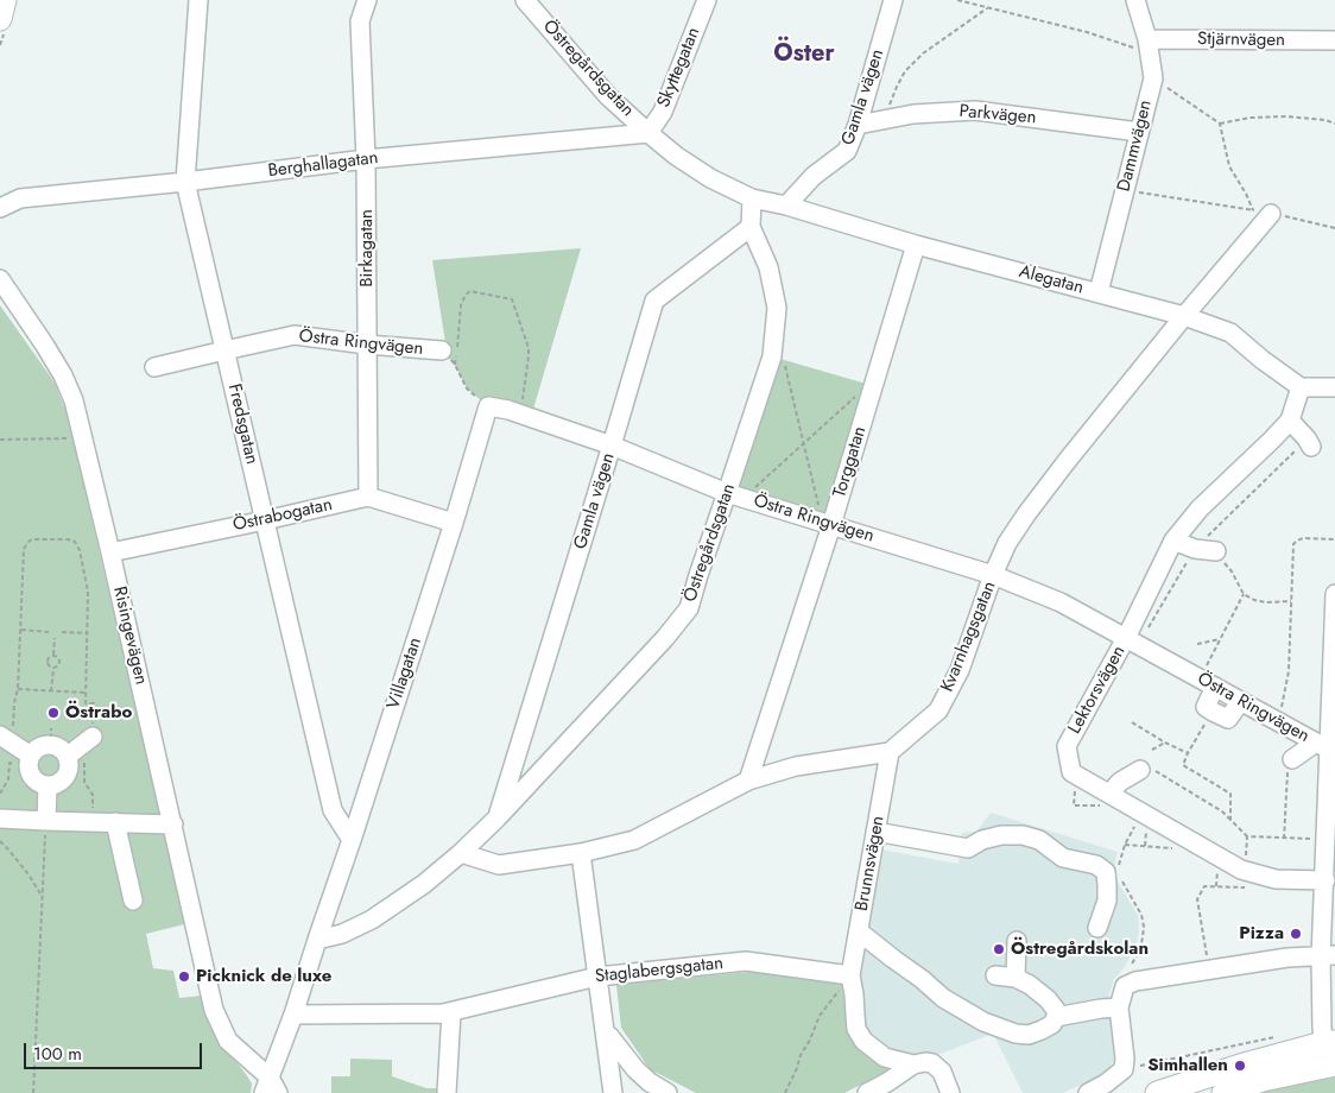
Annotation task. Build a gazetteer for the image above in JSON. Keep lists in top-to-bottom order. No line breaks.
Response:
{"streets":{"street":["Stjärnvägen","Skyttegatan","Östregårdsgatan","Gamla vägen","Parkvägen","Dammvägen","Berghallagatan","Birkagatan","Alegatan","Östra Ringvägen","Fredsgatan","Torggatan","Östrabogatan","Risingevägen","Kvarnhagsgatan","Villagatan","Lektorsvägen","Brunnsvägen","Staglabergsgatan"]},"crossings":[["Stjärnvägen","Dammvägen"],["Skyttegatan","Östregårdsgatan"],["Skyttegatan","Berghallagatan"],["Östregårdsgatan","Gamla vägen"],["Östregårdsgatan","Berghallagatan"],["Östregårdsgatan","Alegatan"],["Östregårdsgatan","Östra Ringvägen"],["Östregårdsgatan","Villagatan"],["Gamla vägen","Parkvägen"],["Gamla vägen","Alegatan"],["Gamla vägen","Östra Ringvägen"],["Parkvägen","Dammvägen"],["Dammvägen","Alegatan"],["Berghallagatan","Birkagatan"],["Berghallagatan","Fredsgatan"],["Birkagatan","Östra Ringvägen"],["Birkagatan","Östrabogatan"],["Alegatan","Torggatan"],["Alegatan","Kvarnhagsgatan"],["Alegatan","Lektorsvägen"],["Östra Ringvägen","Fredsgatan"],["Östra Ringvägen","Torggatan"],["Östra Ringvägen","Kvarnhagsgatan"],["Östra Ringvägen","Villagatan"],["Östra Ringvägen","Lektorsvägen"],["Fredsgatan","Östrabogatan"],["Fredsgatan","Villagatan"],["Östrabogatan","Risingevägen"],["Östrabogatan","Villagatan"],["Kvarnhagsgatan","Brunnsvägen"],["Brunnsvägen","Staglabergsgatan"]],"districts":["Öster"],"places":["Östrabo","Pizza","Östregårdskolan","Picknick de luxe","Simhallen"],"scale_bar":"100 m"}
